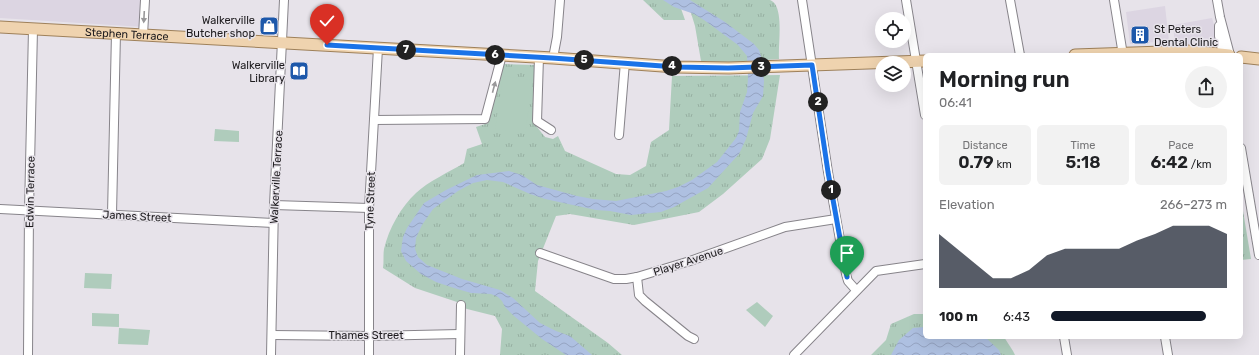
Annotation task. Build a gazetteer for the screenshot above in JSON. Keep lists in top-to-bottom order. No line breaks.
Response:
{"streets":{"main road":["Stephen Terrace"],"street":["Walkerville Terrace","Edwin Terrace","Tyne Street","James Street","Player Avenue","Thames Street"]},"crossings":[["Stephen Terrace","Walkerville Terrace"],["Stephen Terrace","Edwin Terrace"],["Stephen Terrace","Tyne Street"],["Walkerville Terrace","James Street"],["Walkerville Terrace","Thames Street"],["Edwin Terrace","James Street"],["Tyne Street","Thames Street"]],"places":{"shop":["Walkerville Butcher shop"],"building":["St Peters Dental Clinic"],"library":["Walkerville Library"]},"page":{"pins":["7","6","5","4","3","2","1"],"heading":["Morning run","06:41"],"stats":[["Distance","0.79 km"],["Time","5:18"],["Pace","6:42 /km"]],"chart":["Elevation","266–273 m"],"list":[{"name":"100 m","note":"6:43"}]}}
